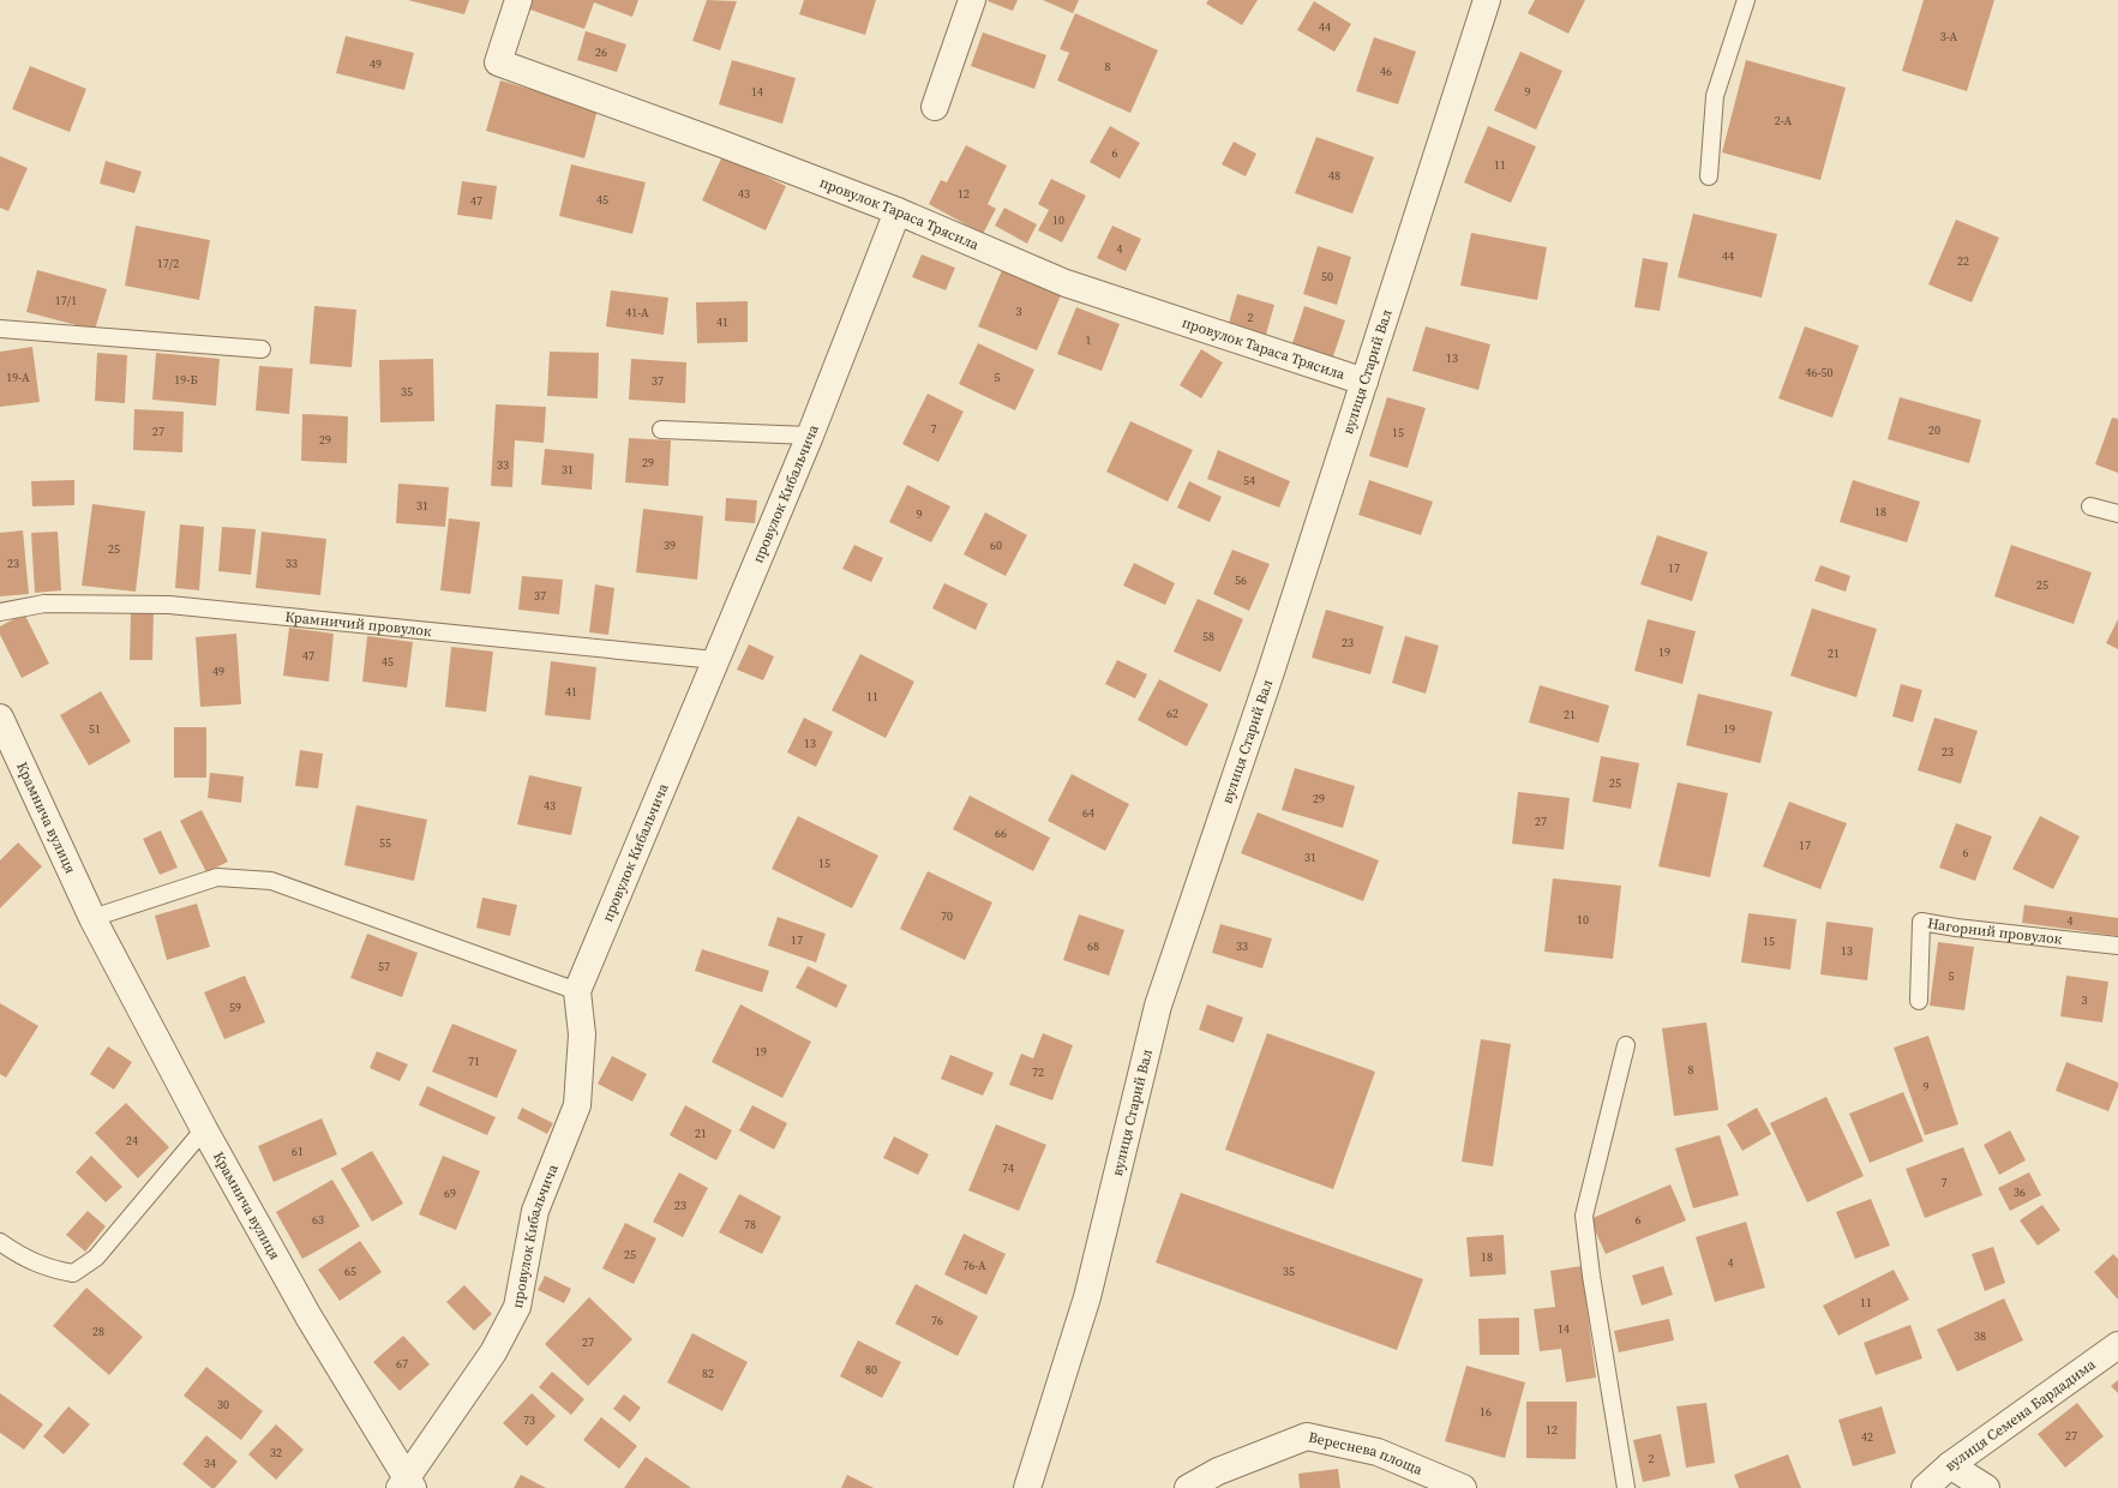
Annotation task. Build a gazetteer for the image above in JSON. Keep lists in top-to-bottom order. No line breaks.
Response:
{"streets":{"street":["провулок Тараса Трясила","вулиця Старий Вал","провулок Кибальчича","Крамнича вулиця","вулиця Семена Бардадима","Вереснева площа"],"lane":["Крамничий провулок","Нагорний провулок"]},"crossings":[["провулок Тараса Трясила","вулиця Старий Вал"],["провулок Тараса Трясила","провулок Кибальчича"],["провулок Кибальчича","Крамничий провулок"],["провулок Кибальчича","Крамнича вулиця"]],"house_numbers":["44","3-А","26","49","8","46","14","9","2-А","6","11","48","43","12","45","47","10","4","44","22","17/2","50","17/1","3","41-А","2","41","1","13","46-50","19-А","5","19-Б","37","35","7","20","27","15","29","29","33","31","54","31","18","9","39","60","25","23","33","17","56","25","37","58","23","19","21","47","45","49","41","11","62","21","51","19","13","23","25","29","43","64","27","66","55","17","6","31","15","70","10","4","17","15","68","33","13","57","5","3","59","19","71","8","72","9","21","24","61","74","7","36","69","23","63","6","78","25","18","4","76-А","65","35","11","76","14","28","38","27","67","80","82","30","16","73","12","27","42","32","2","34"]}
